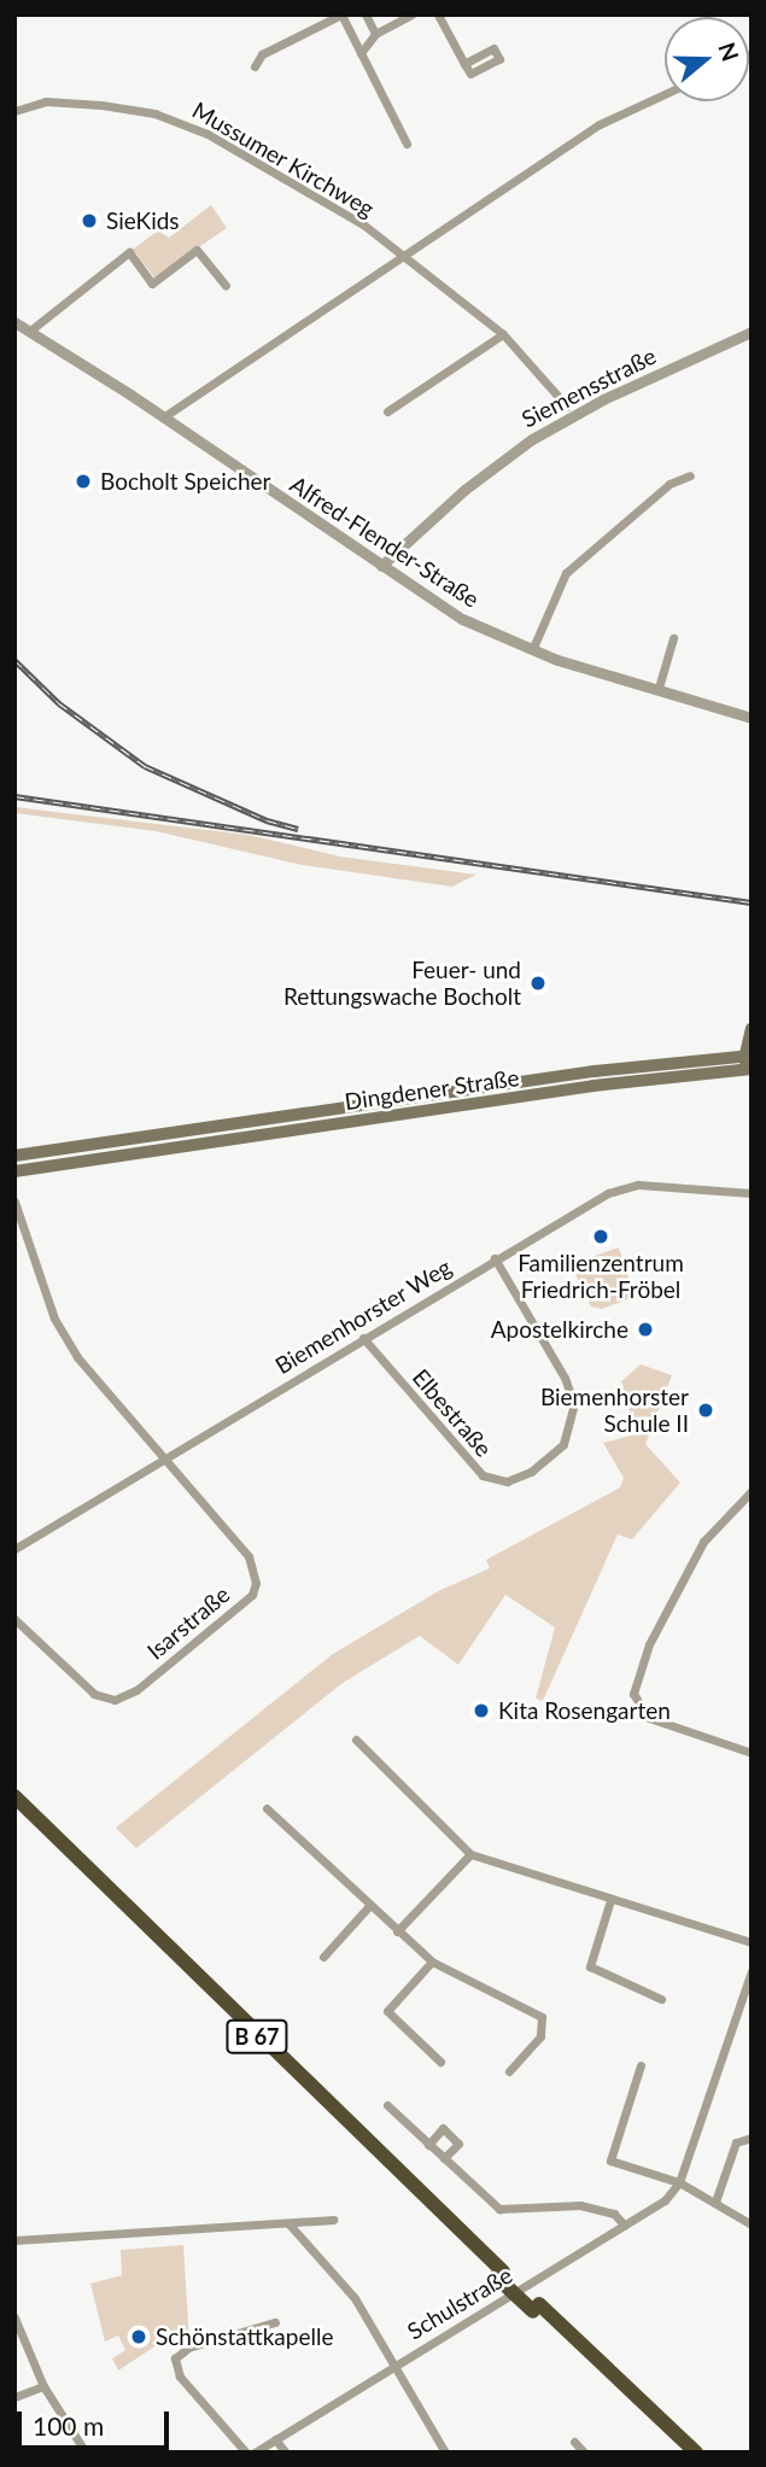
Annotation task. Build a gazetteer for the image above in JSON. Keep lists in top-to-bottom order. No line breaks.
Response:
{"streets":{"highway":["B 67"],"main road":["Dingdener Straße"],"street":["Mussumer Kirchweg","Siemensstraße","Alfred-Flender-Straße","Biemenhorster Weg","Elbestraße","Isarstraße","Schulstraße"]},"crossings":[["Siemensstraße","Alfred-Flender-Straße"],["Biemenhorster Weg","Elbestraße"],["Biemenhorster Weg","Isarstraße"]],"places":["SieKids","Bocholt Speicher","Feuer- und Rettungswache Bocholt","Familienzentrum Friedrich-Fröbel","Apostelkirche","Biemenhorster Schule II","Kita Rosengarten","Schönstattkapelle"],"scale_bar":"100 m","north":"right"}
